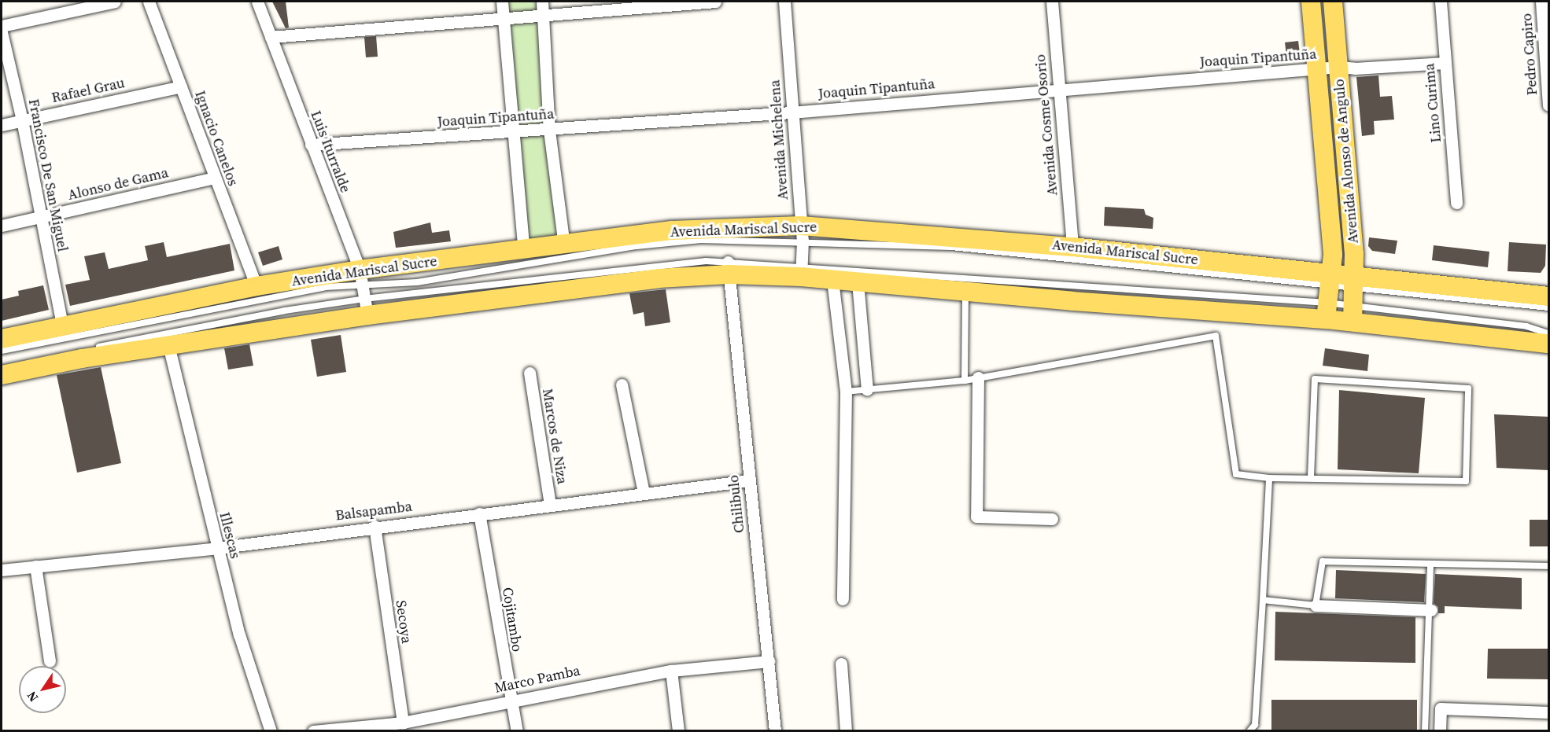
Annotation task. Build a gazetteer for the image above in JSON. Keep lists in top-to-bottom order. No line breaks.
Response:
{"streets":{"main road":["Avenida Alonso de Angulo","Avenida Mariscal Sucre"],"street":["Pedro Capiro","Joaquin Tipantuña","Rafael Grau","Lino Curima","Avenida Cosme Osorio","Ignacio Canelos","Avenida Michelena","Luis Iturralde","Francisco De San Miguel","Alonso de Gama","Marcos de Niza","Chilibulo","Balsapamba","Illescas","Cojitambo","Secoya","Marco Pamba"]},"crossings":[["Joaquin Tipantuña","Lino Curima"],["Joaquin Tipantuña","Avenida Cosme Osorio"],["Joaquin Tipantuña","Avenida Michelena"],["Joaquin Tipantuña","Luis Iturralde"],["Joaquin Tipantuña","Avenida Alonso de Angulo"],["Rafael Grau","Ignacio Canelos"],["Rafael Grau","Francisco De San Miguel"],["Avenida Cosme Osorio","Avenida Mariscal Sucre"],["Ignacio Canelos","Alonso de Gama"],["Ignacio Canelos","Avenida Mariscal Sucre"],["Avenida Michelena","Avenida Mariscal Sucre"],["Luis Iturralde","Avenida Mariscal Sucre"],["Avenida Alonso de Angulo","Avenida Mariscal Sucre"],["Francisco De San Miguel","Alonso de Gama"],["Francisco De San Miguel","Avenida Mariscal Sucre"],["Avenida Mariscal Sucre","Chilibulo"],["Avenida Mariscal Sucre","Illescas"],["Marcos de Niza","Balsapamba"],["Chilibulo","Balsapamba"],["Chilibulo","Marco Pamba"],["Balsapamba","Illescas"],["Balsapamba","Cojitambo"],["Balsapamba","Secoya"],["Cojitambo","Marco Pamba"],["Secoya","Marco Pamba"]],"north":"bottom left"}
